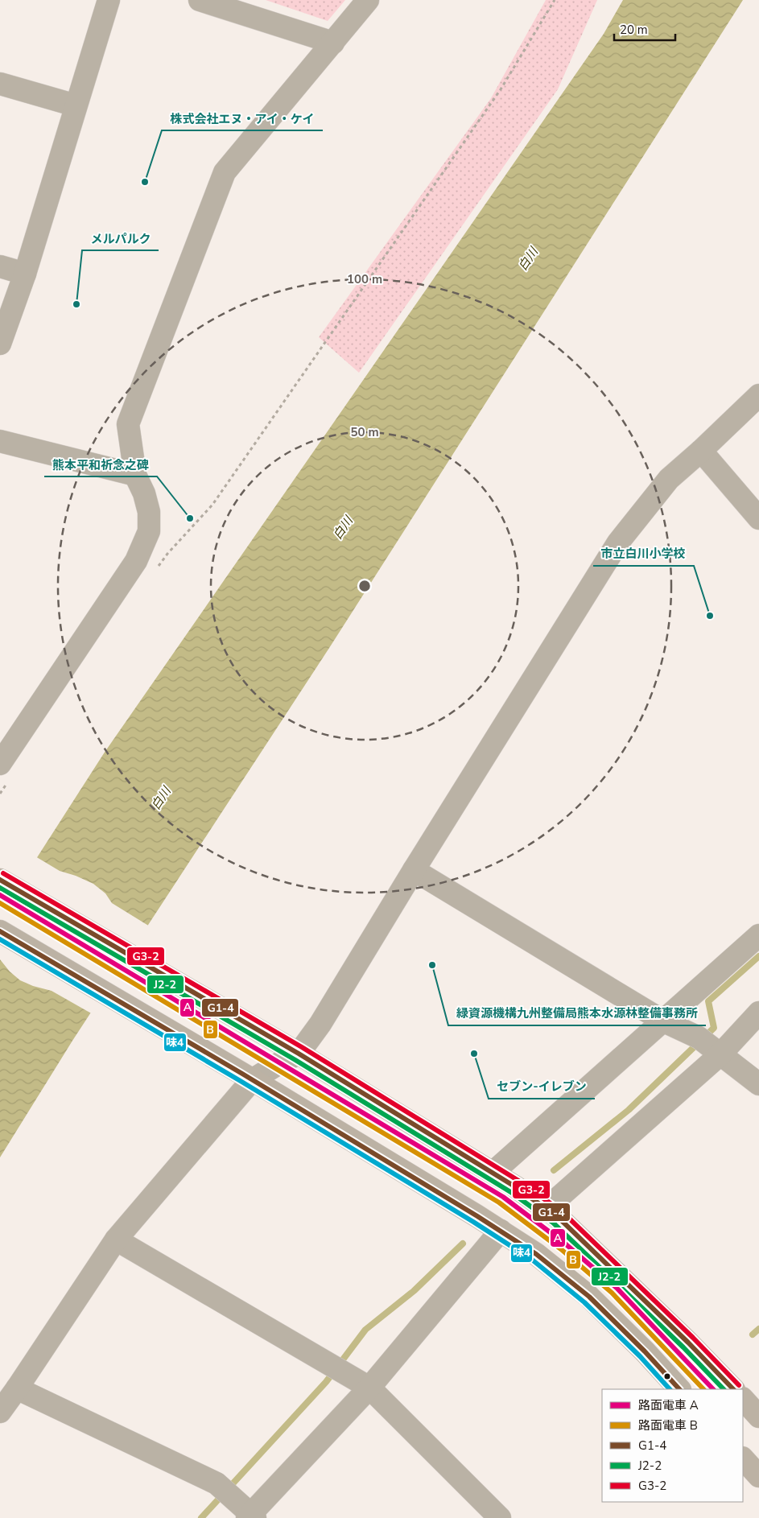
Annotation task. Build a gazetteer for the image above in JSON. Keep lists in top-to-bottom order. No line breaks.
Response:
{"water":["白川"],"places":["株式会社エヌ・アイ・ケイ","メルパルク","熊本平和祈念之碑","市立白川小学校","緑資源機構九州整備局熊本水源林整備事務所","セブン-イレブン"],"lines":["transit line G3-2","transit line G1-4","transit line J2-2","tram line A","tram line B","transit line 味4"],"legend":["路面電車 A","路面電車 B","G1-4","J2-2","G3-2"],"scale_bar":"20 m","rings":["100 m","50 m"]}
